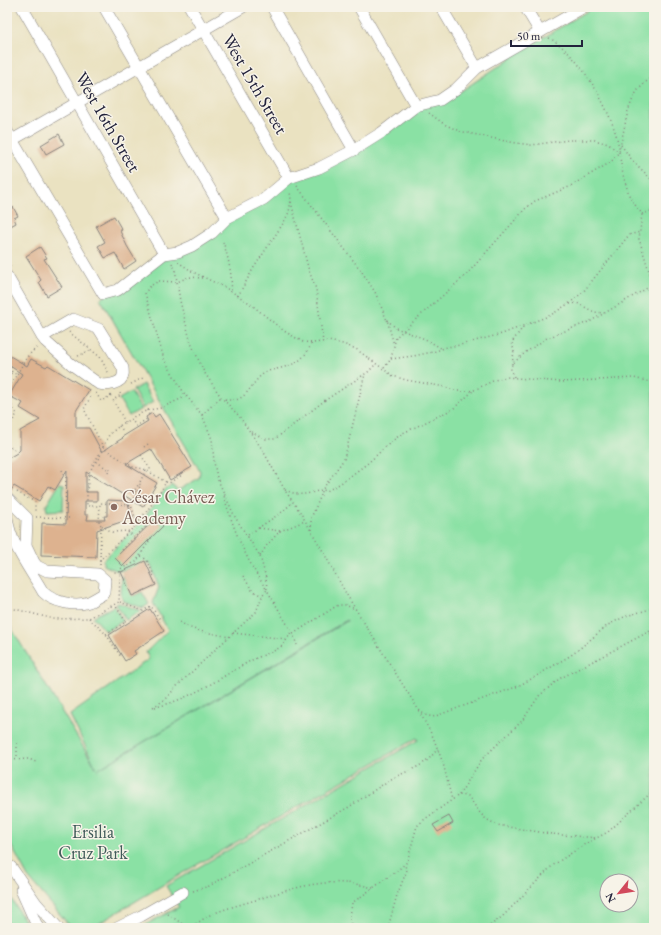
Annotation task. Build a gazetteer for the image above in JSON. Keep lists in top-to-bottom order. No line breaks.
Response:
{"streets":{"street":["West 15th Street","West 16th Street"]},"parks":["Ersilia Cruz Park"],"places":["César Chávez Academy"],"scale_bar":"50 m","north":"bottom left"}
